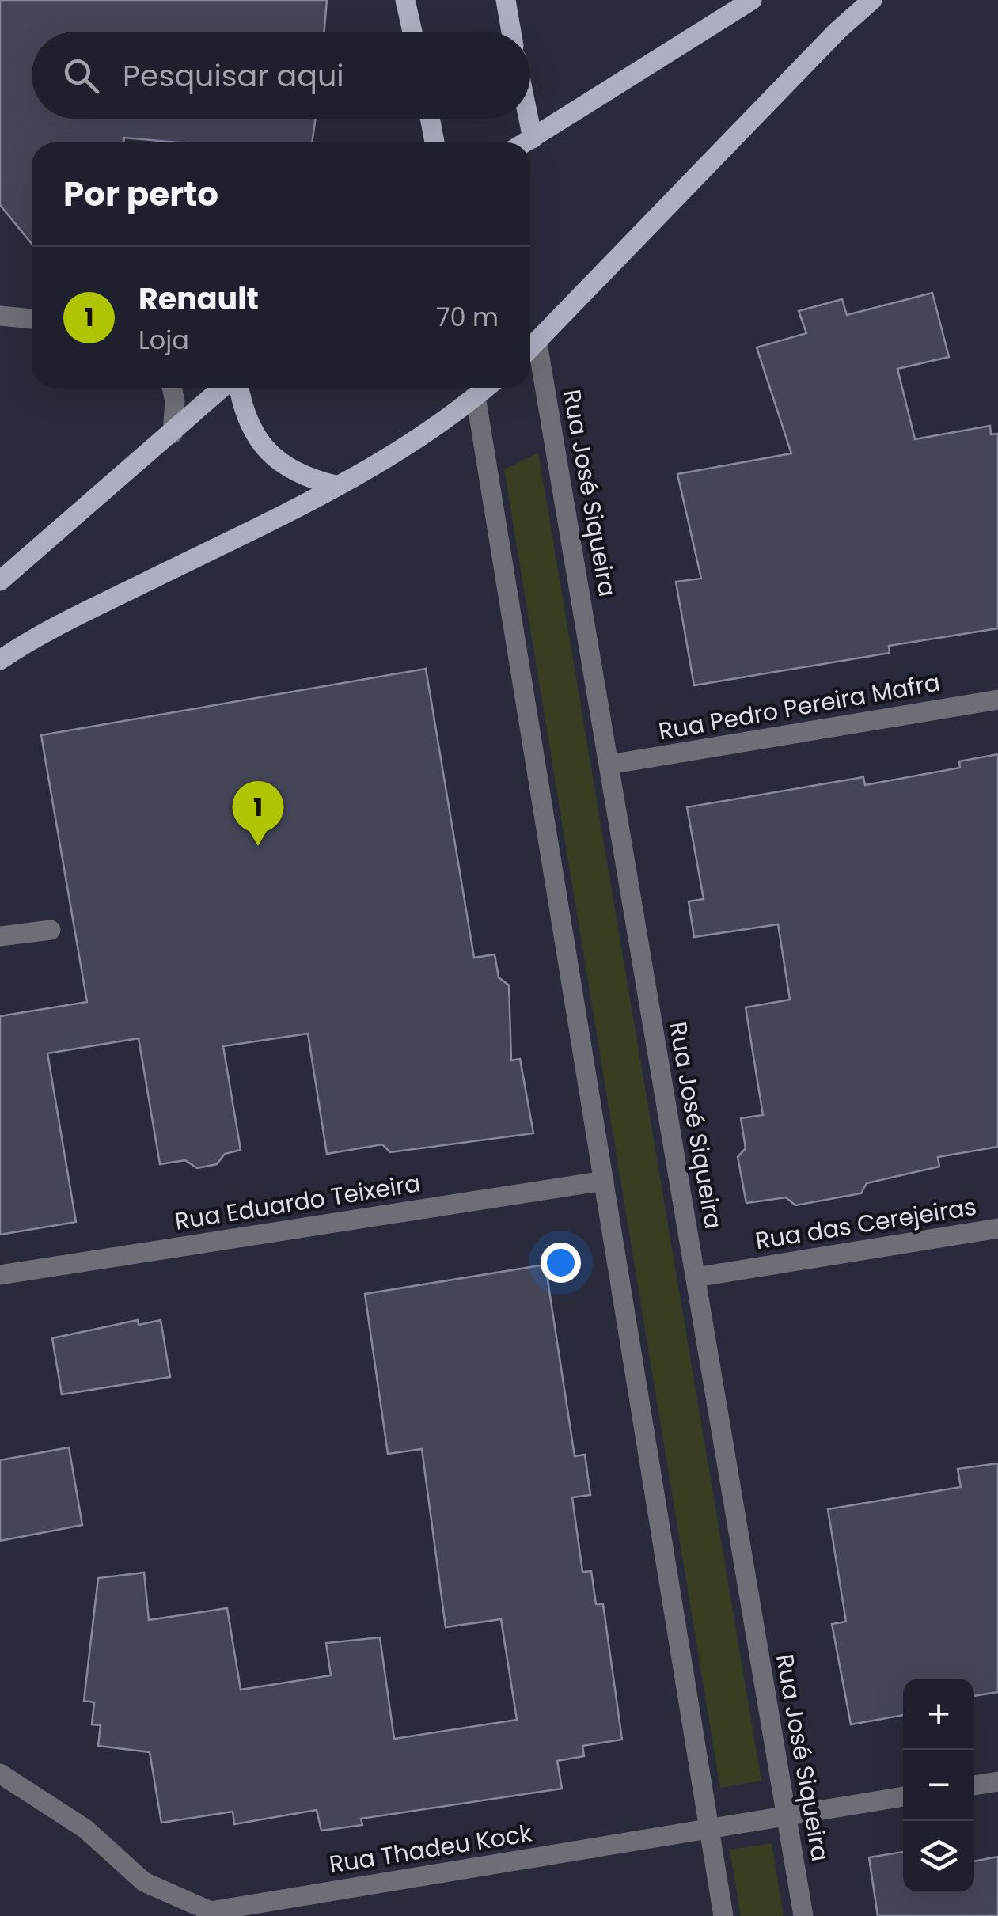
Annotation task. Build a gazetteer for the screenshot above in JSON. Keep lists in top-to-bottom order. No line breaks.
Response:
{"streets":{"street":["Rua José Siqueira","Rua Pedro Pereira Mafra","Rua Eduardo Teixeira","Rua das Cerejeiras","Rua Thadeu Kock"]},"crossings":[["Rua José Siqueira","Rua Pedro Pereira Mafra"],["Rua José Siqueira","Rua das Cerejeiras"],["Rua José Siqueira","Rua Thadeu Kock"]],"page":{"search":"Pesquisar aqui","heading":"Por perto","list":[{"mark":"1","name":"Renault","note":"Loja","value":"70 m"}],"pins":"1","map_buttons":["+","−"]}}
